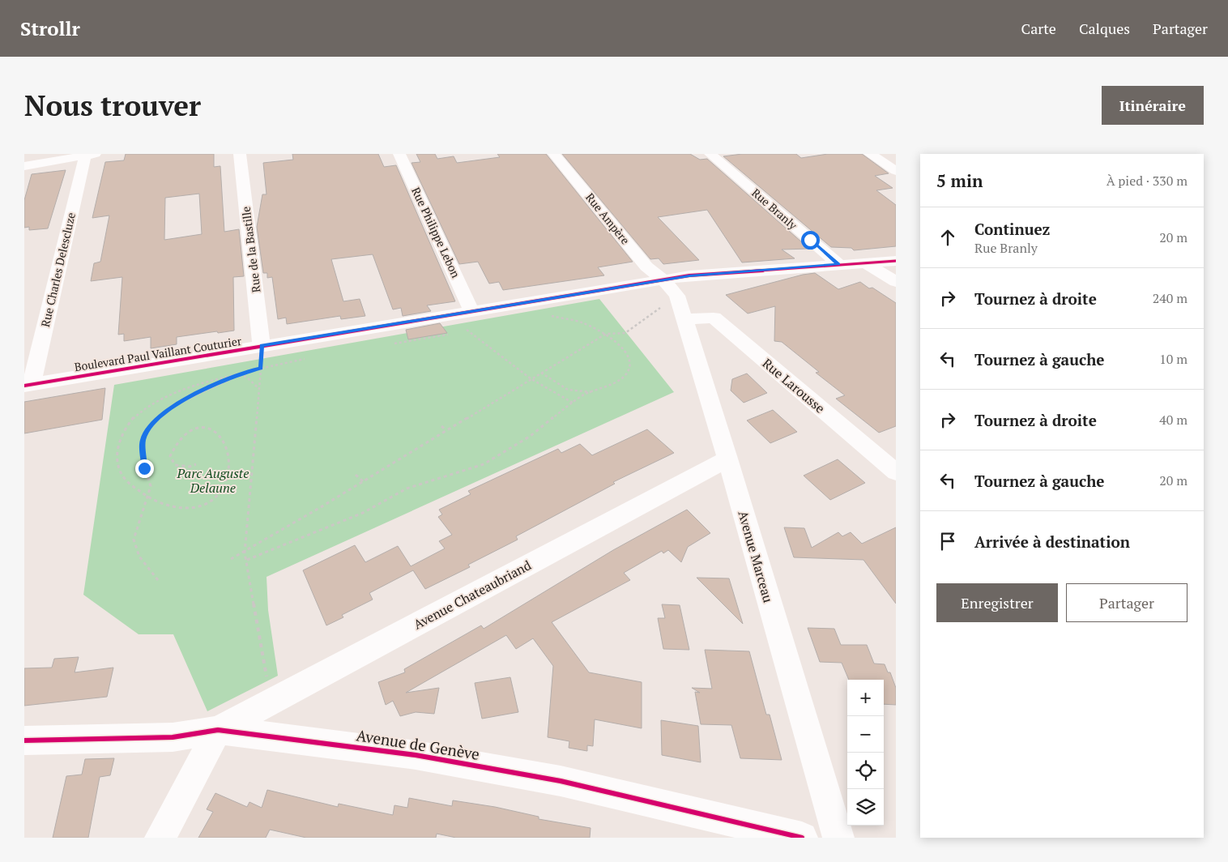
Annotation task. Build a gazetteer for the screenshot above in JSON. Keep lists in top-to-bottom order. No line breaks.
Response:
{"streets":{"street":["Rue Branly","Rue Ampère","Rue Philippe Lebon","Rue de la Bastille","Rue Charles Delescluze","Boulevard Paul Vaillant Couturier","Rue Larousse","Avenue Marceau","Avenue Chateaubriand","Avenue de Genève"]},"crossings":[["Rue Branly","Boulevard Paul Vaillant Couturier"],["Rue Ampère","Boulevard Paul Vaillant Couturier"],["Rue Ampère","Avenue Marceau"],["Rue Philippe Lebon","Boulevard Paul Vaillant Couturier"],["Rue de la Bastille","Boulevard Paul Vaillant Couturier"],["Rue Charles Delescluze","Boulevard Paul Vaillant Couturier"],["Boulevard Paul Vaillant Couturier","Avenue Marceau"],["Rue Larousse","Avenue Marceau"],["Avenue Marceau","Avenue Chateaubriand"],["Avenue Chateaubriand","Avenue de Genève"]],"parks":["Parc Auguste Delaune"],"page":{"header":"Strollr","nav":["Carte","Calques","Partager"],"buttons":["Itinéraire",["Enregistrer","Partager"]],"title":"Nous trouver","heading":["5 min","À pied · 330 m"],"list":[["Continuez","Rue Branly","20 m"],["Tournez à droite","240 m"],["Tournez à gauche","10 m"],["Tournez à droite","40 m"],["Tournez à gauche","20 m"],"Arrivée à destination"],"map_buttons":["+","−"]}}
